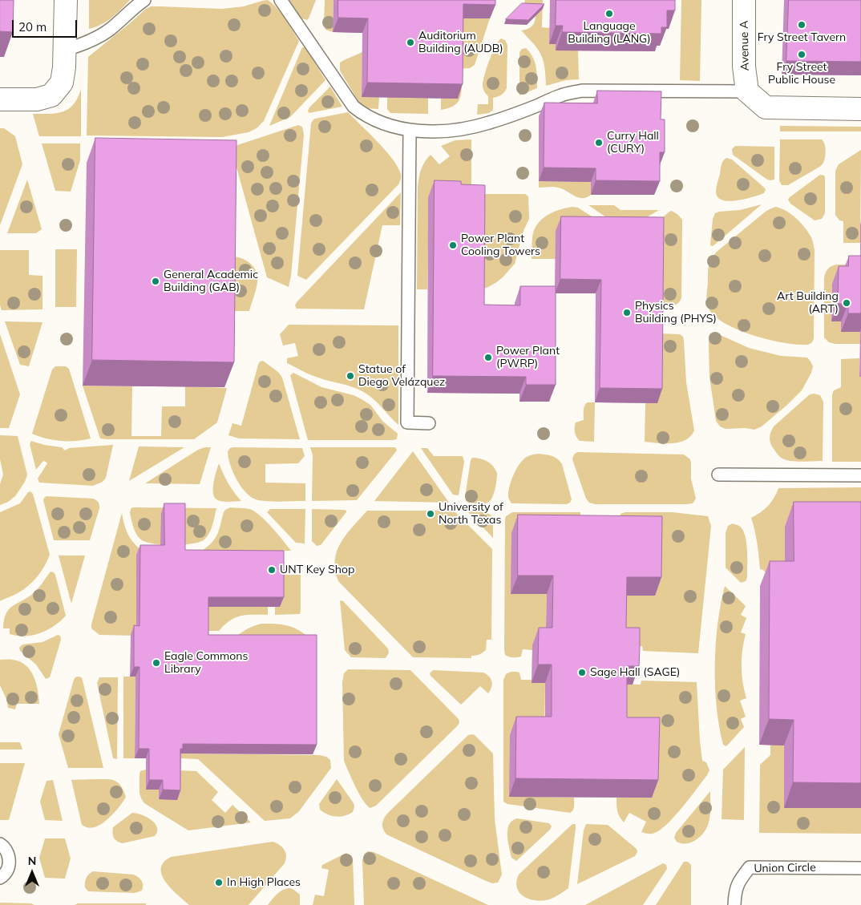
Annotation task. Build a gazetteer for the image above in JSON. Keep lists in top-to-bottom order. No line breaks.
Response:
{"streets":{"street":["Avenue A"],"lane":["Union Circle"]},"places":["Language Building (LANG)","Fry Street Tavern","Auditorium Building (AUDB)","Fry Street Public House","Curry Hall (CURY)","Power Plant Cooling Towers","General Academic Building (GAB)","Art Building (ART)","Physics Building (PHYS)","Power Plant (PWRP)","Statue of Diego Velázquez","University of North Texas","UNT Key Shop","Eagle Commons Library","Sage Hall (SAGE)","In High Places"],"scale_bar":"20 m","north":"top"}
